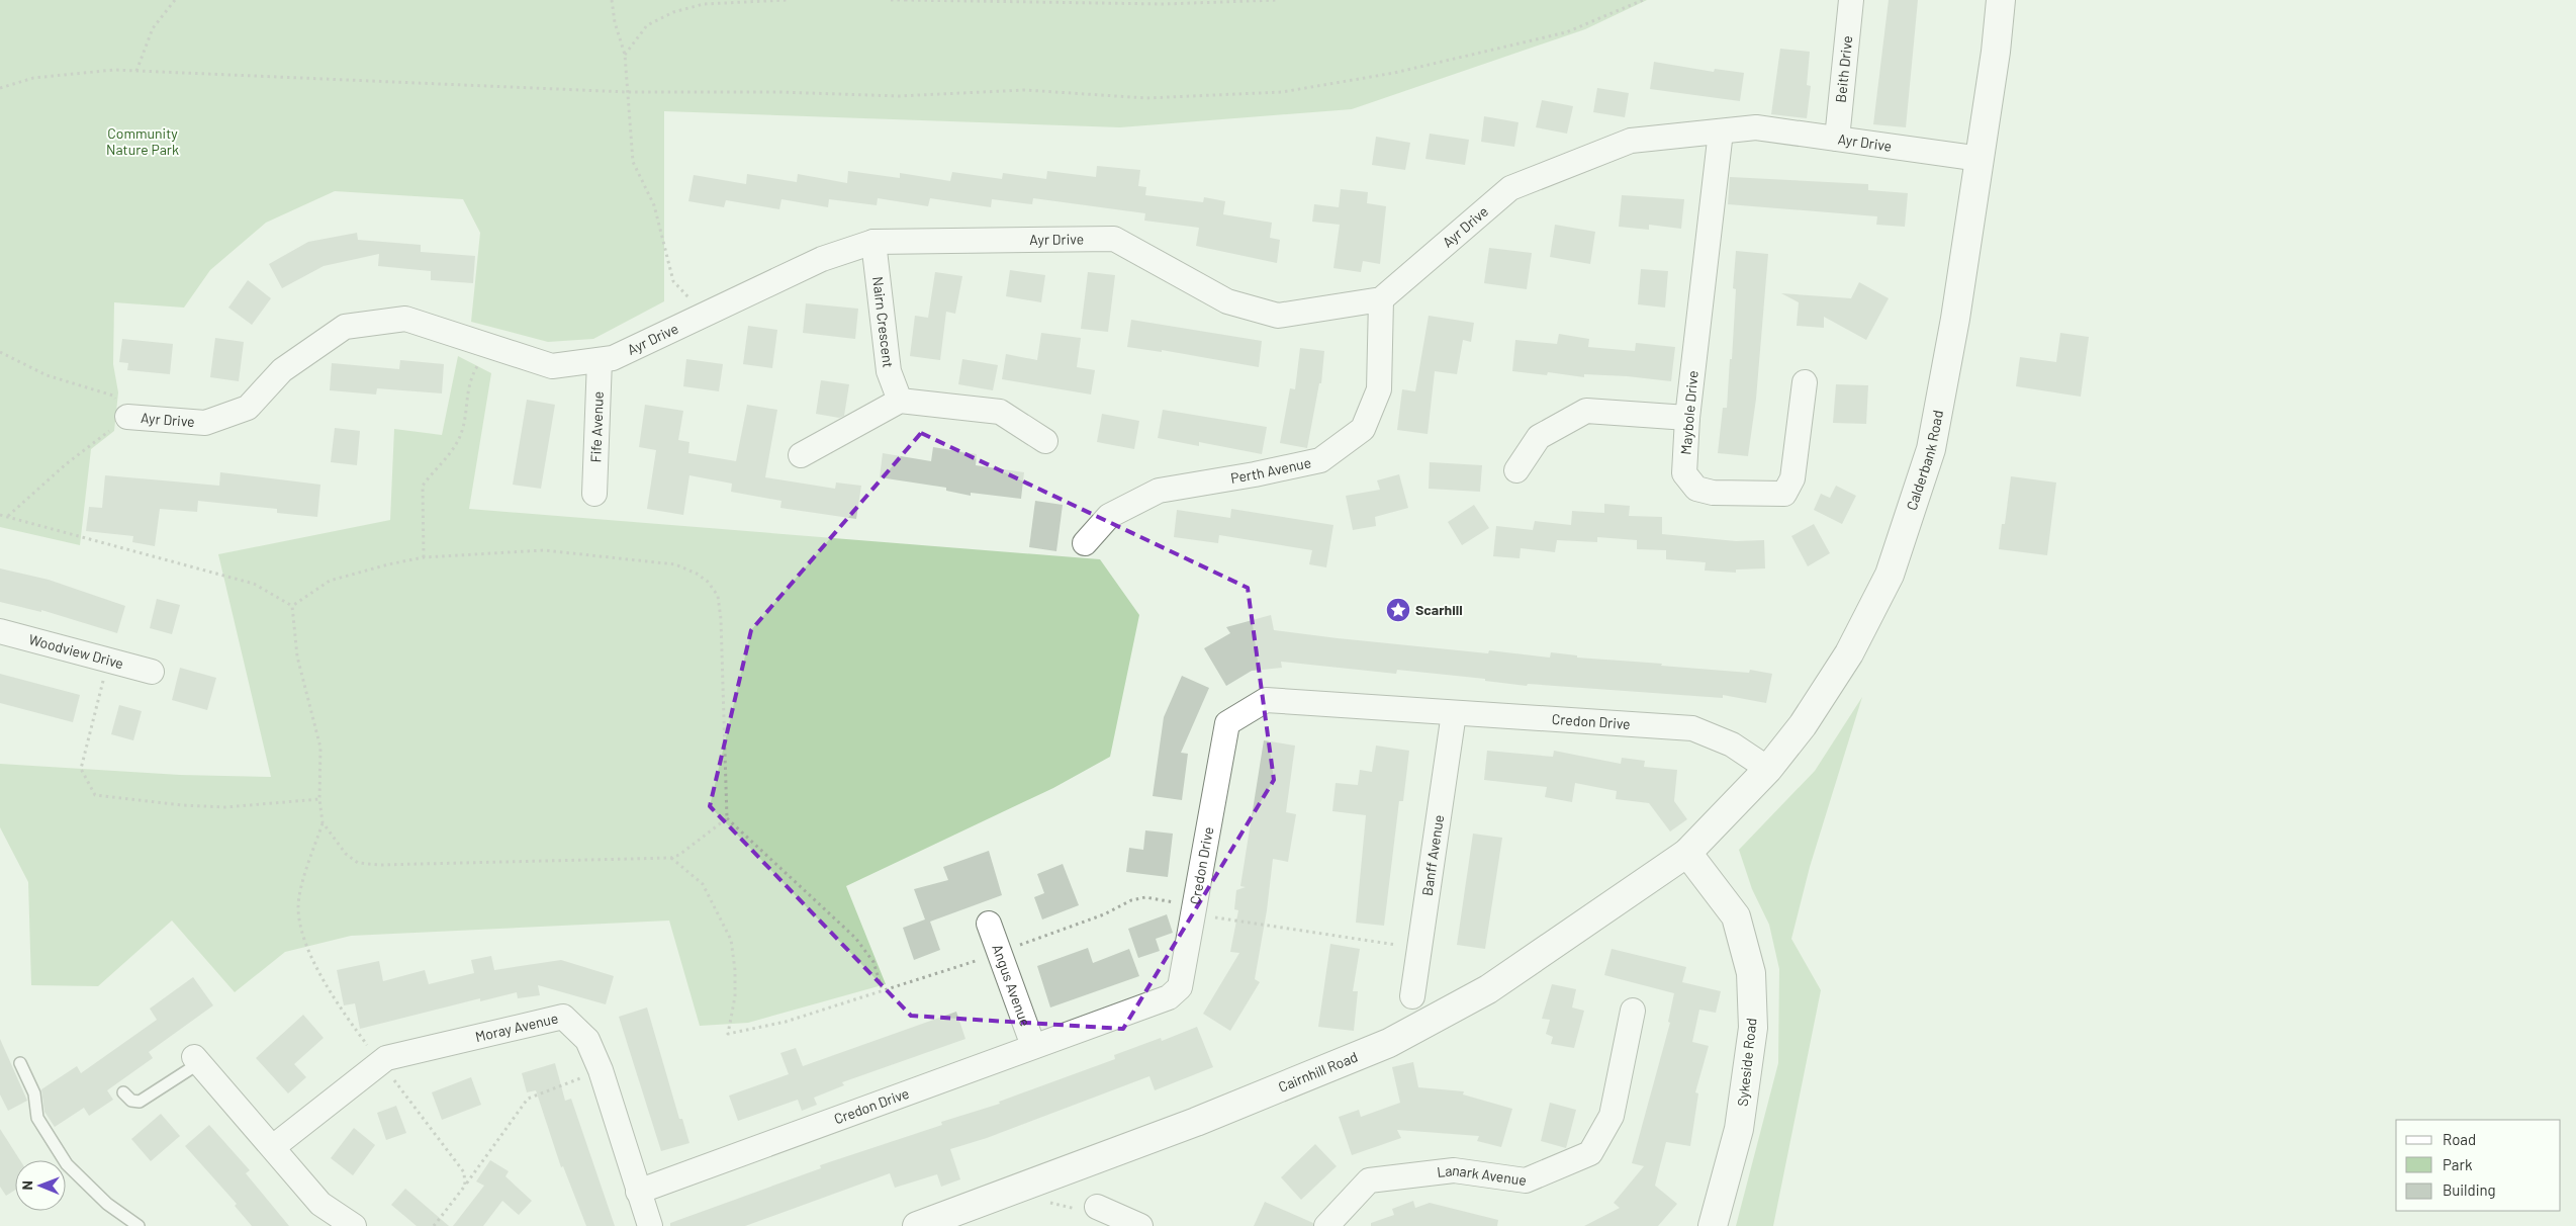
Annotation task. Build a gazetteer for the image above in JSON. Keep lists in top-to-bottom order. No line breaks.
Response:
{"streets":{"main road":["Calderbank Road","Sykeside Road","Cairnhill Road"],"street":["Beith Drive","Ayr Drive","Nairn Crescent","Maybole Drive","Fife Avenue","Perth Avenue","Woodview Drive","Credon Drive","Banff Avenue","Angus Avenue","Moray Avenue","Lanark Avenue"]},"crossings":[["Beith Drive","Ayr Drive"],["Ayr Drive","Nairn Crescent"],["Ayr Drive","Maybole Drive"],["Ayr Drive","Fife Avenue"],["Ayr Drive","Calderbank Road"],["Ayr Drive","Perth Avenue"],["Calderbank Road","Credon Drive"],["Calderbank Road","Sykeside Road"],["Calderbank Road","Cairnhill Road"],["Credon Drive","Banff Avenue"],["Credon Drive","Angus Avenue"],["Credon Drive","Moray Avenue"],["Sykeside Road","Cairnhill Road"]],"parks":["Community Nature Park"],"places":{"place":["Scarhill"]},"legend":["Road","Park","Building"],"north":"left"}
